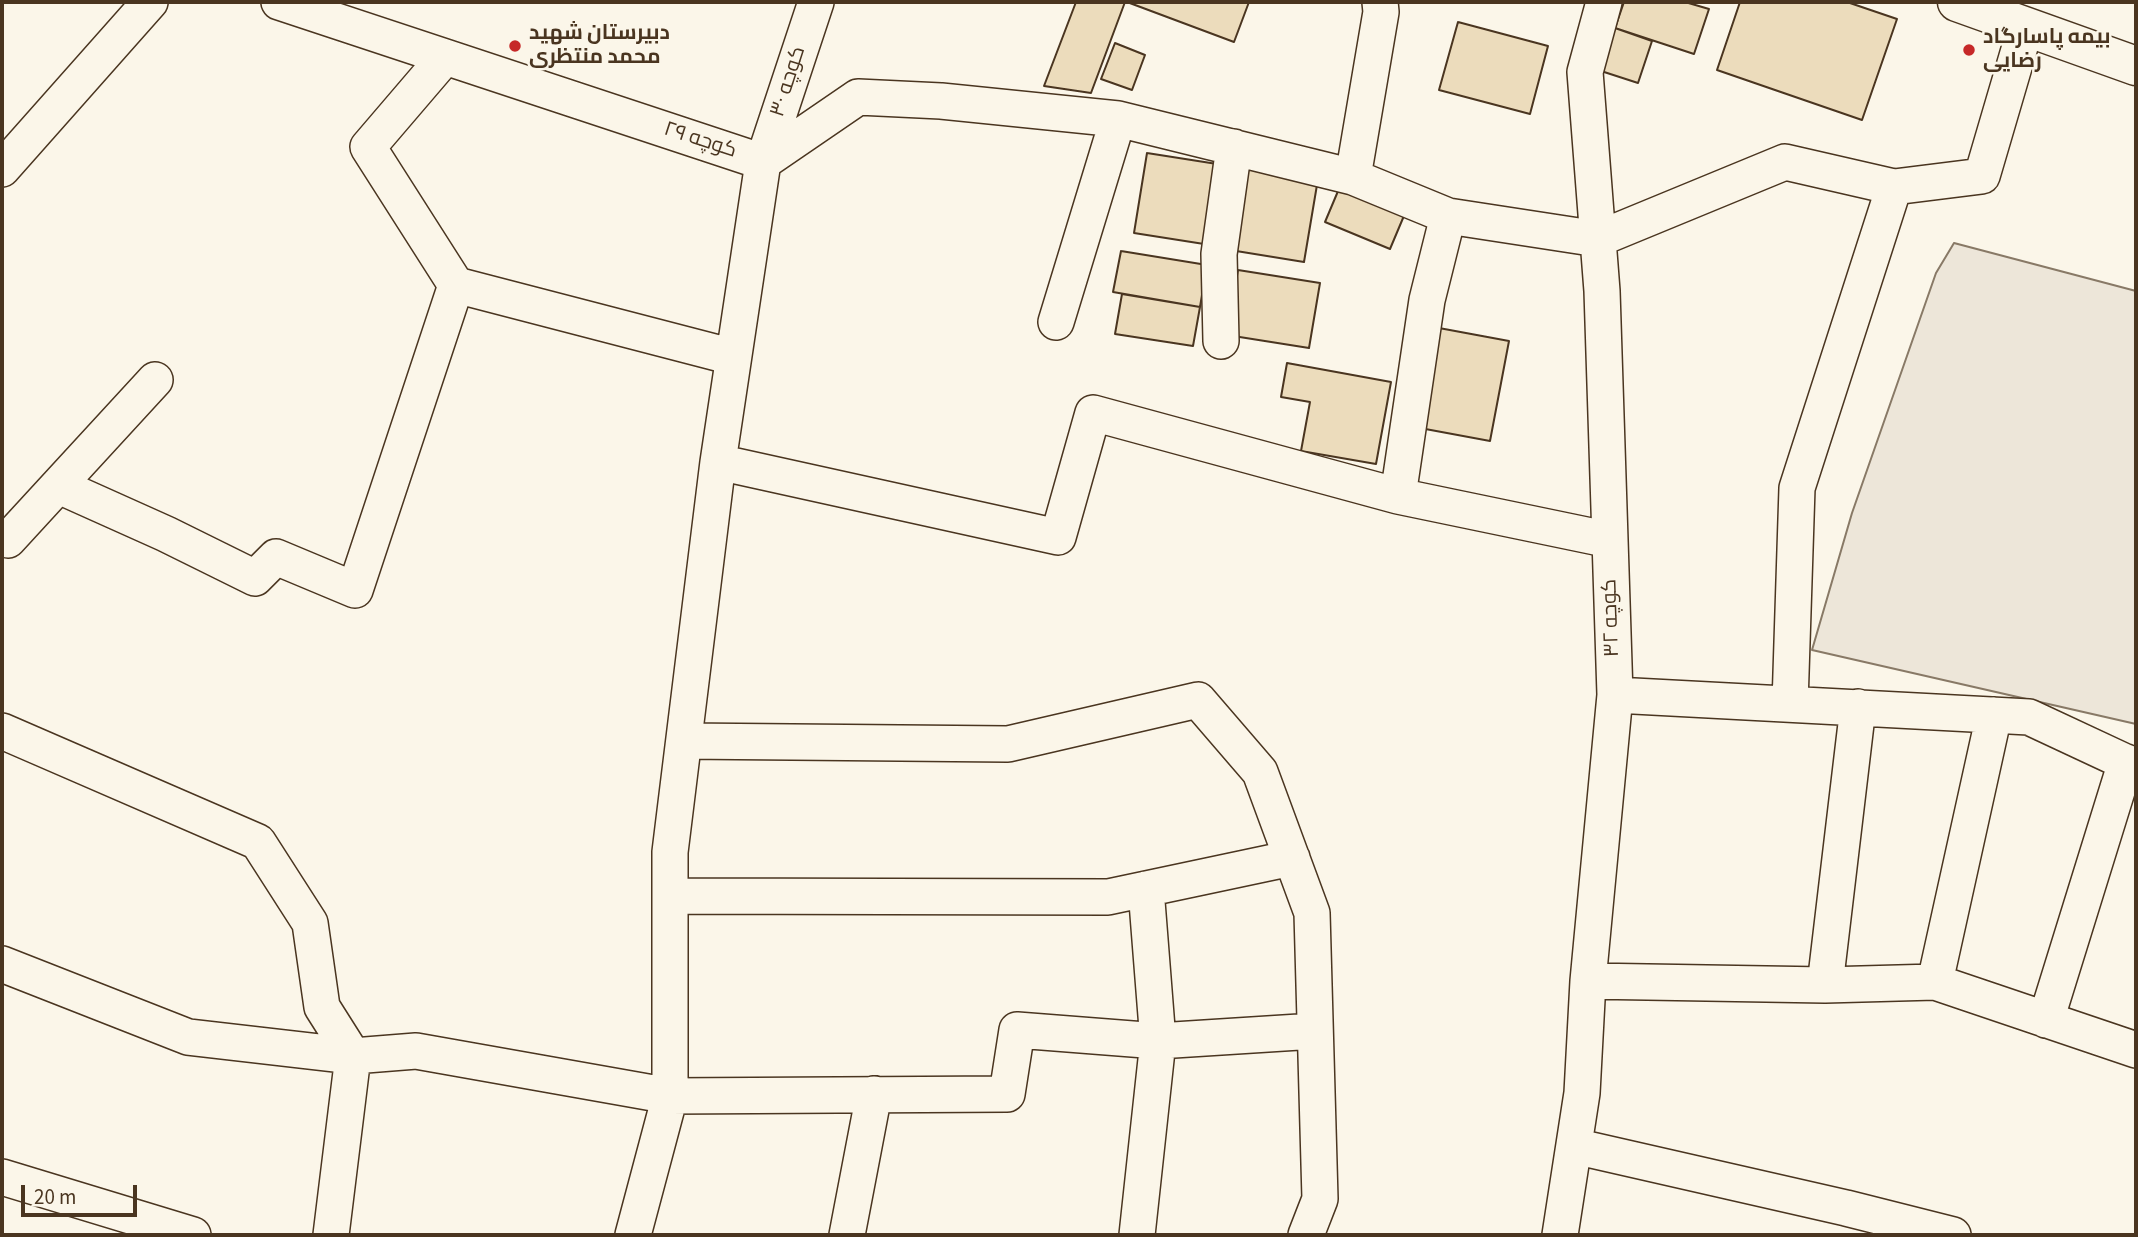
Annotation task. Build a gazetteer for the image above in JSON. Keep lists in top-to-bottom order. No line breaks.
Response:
{"streets":{"street":["کوچه ۳۰","کوچه ۲۹","کوچه ۳۲"]},"crossings":[["کوچه ۳۰","کوچه ۲۹"],["کوچه ۲۹","کوچه ۳۲"]],"places":["دبیرستان شهید محمد منتظری","بیمه پاسارگاد رضایی"],"scale_bar":"20 m"}
